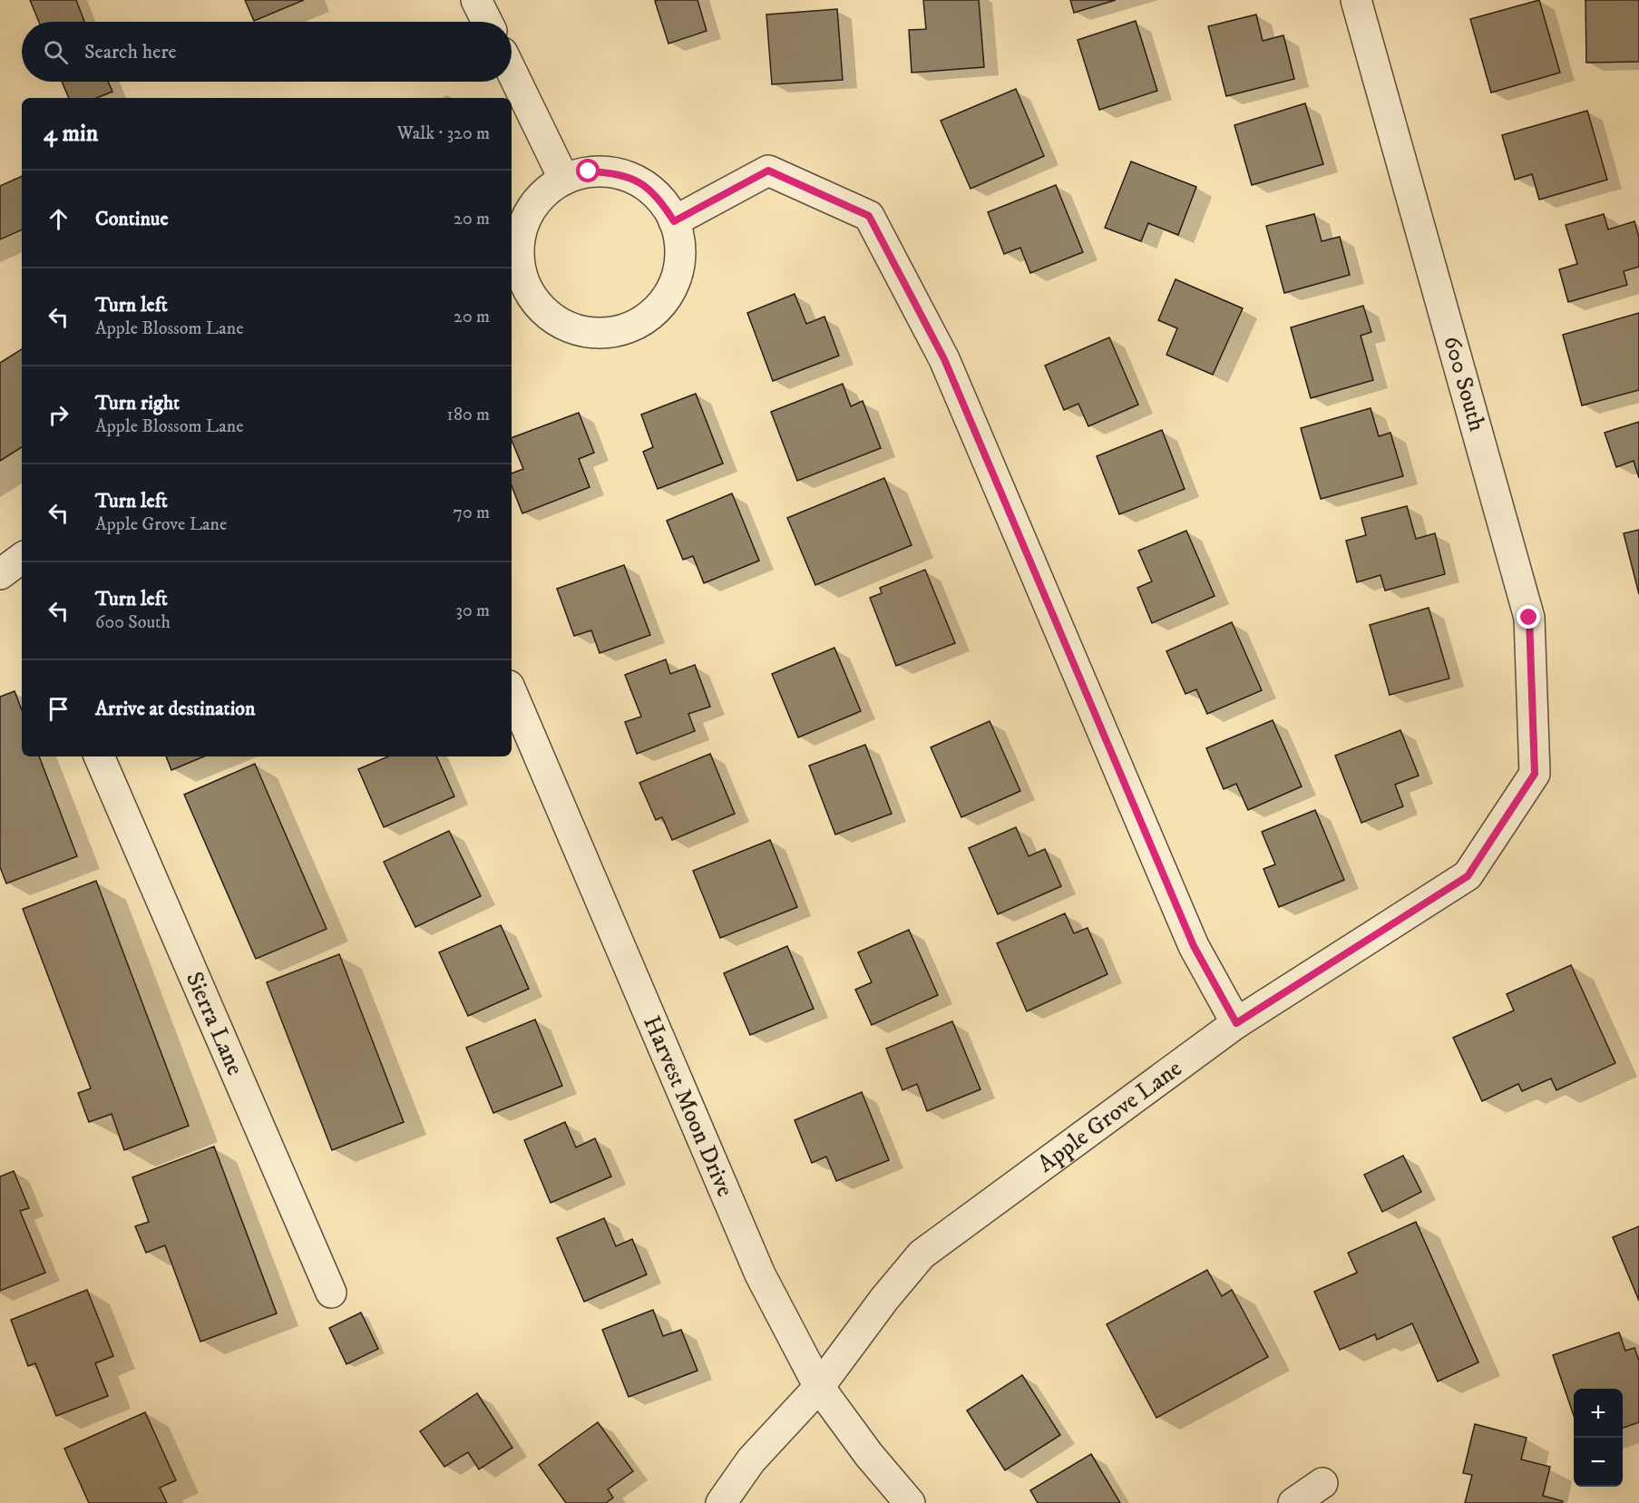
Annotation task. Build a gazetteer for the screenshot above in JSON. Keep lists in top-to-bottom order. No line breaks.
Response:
{"streets":{"street":["600 South","Sierra Lane","Harvest Moon Drive","Apple Grove Lane"]},"crossings":[["600 South","Apple Grove Lane"],["Harvest Moon Drive","Apple Grove Lane"]],"page":{"search":"Search here","heading":["4 min","Walk · 320 m"],"list":[["Continue","20 m"],["Turn left","Apple Blossom Lane","20 m"],["Turn right","Apple Blossom Lane","180 m"],["Turn left","Apple Grove Lane","70 m"],["Turn left","600 South","30 m"],"Arrive at destination"],"map_buttons":["+","−"]}}
